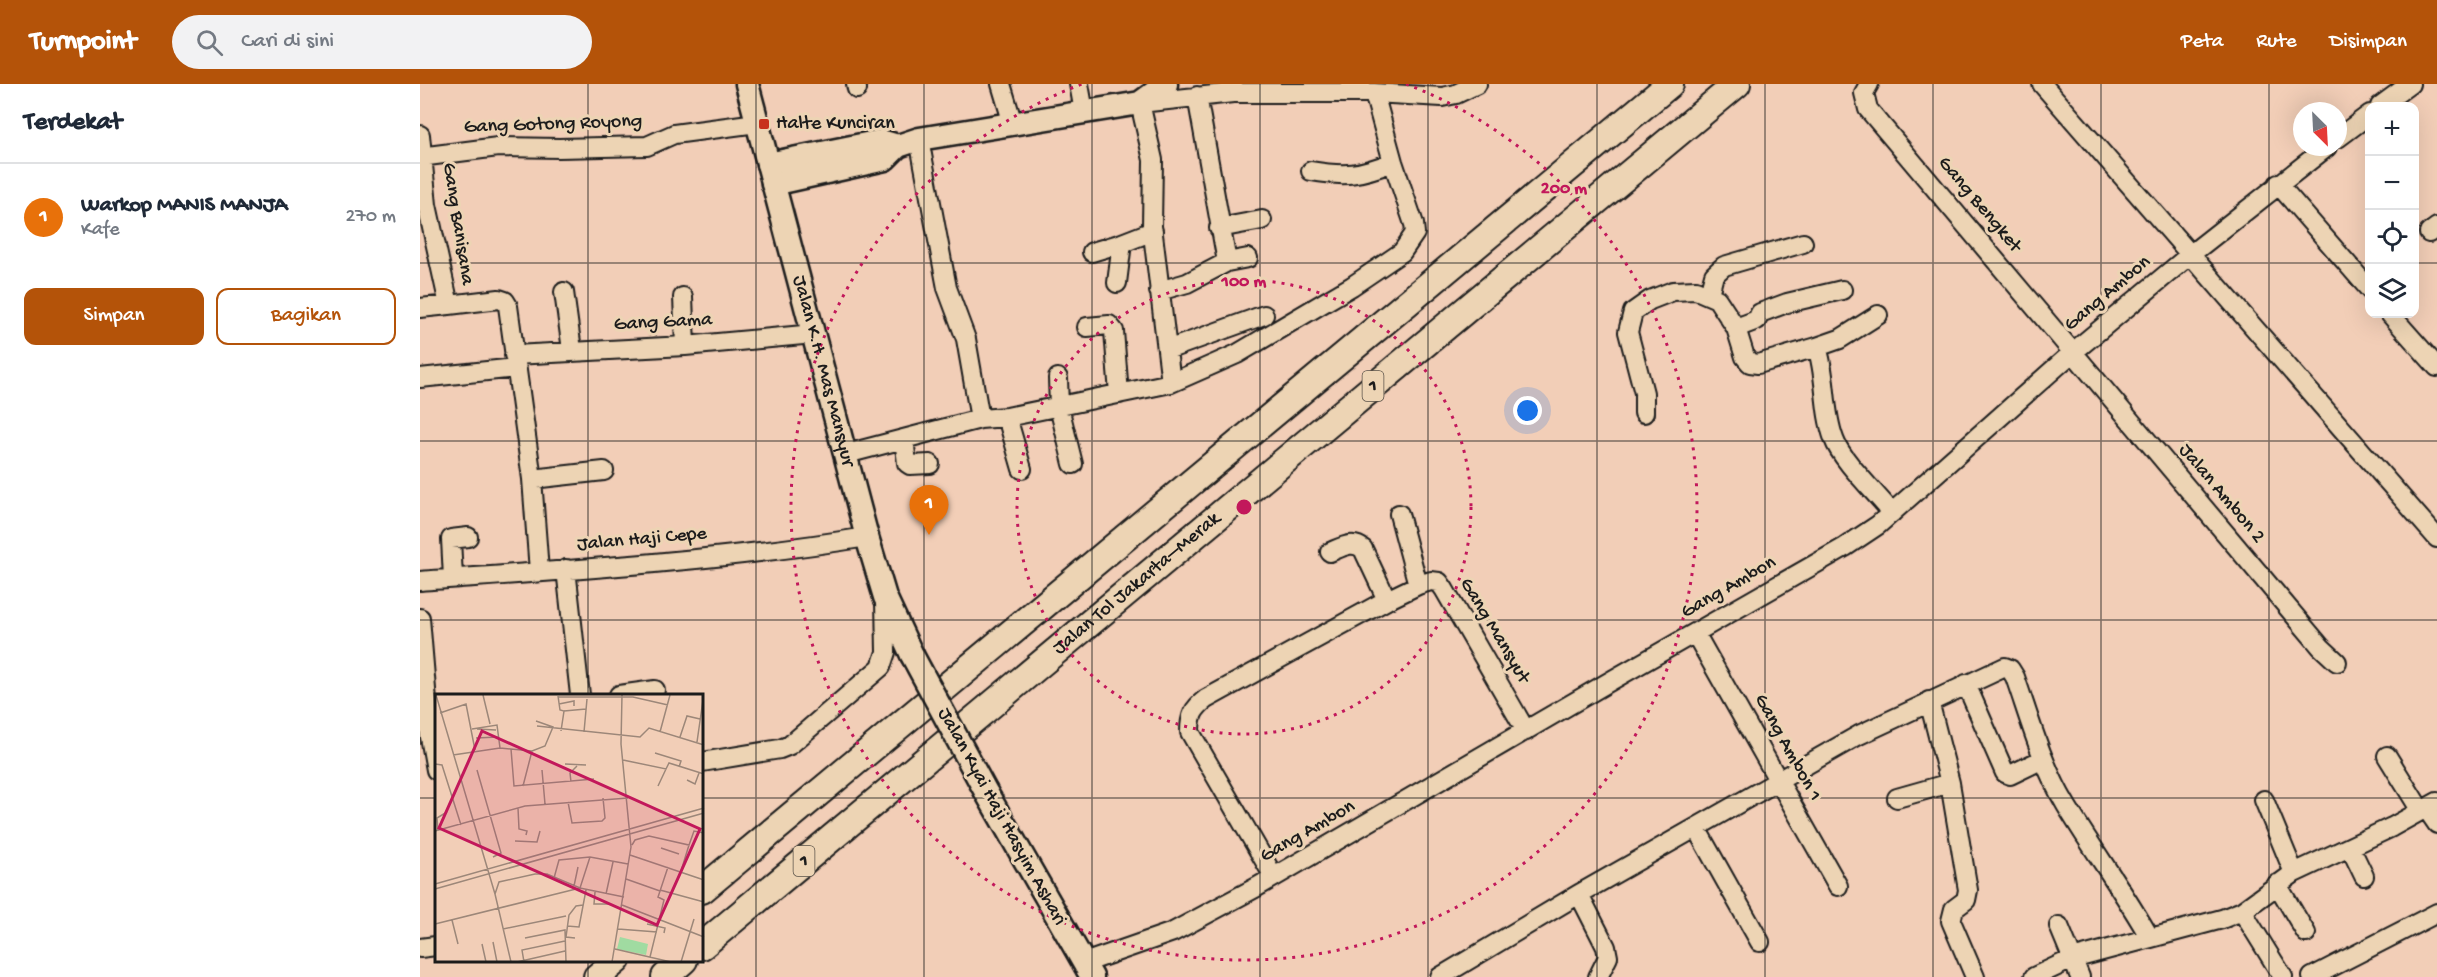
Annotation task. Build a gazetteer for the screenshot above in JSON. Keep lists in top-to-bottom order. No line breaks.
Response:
{"streets":{"highway":["1","Jalan Tol Jakarta–Merak"],"main road":["Jalan K.H. Mas Mansyur","Jalan Kyai Haji Hasyim Ashari"],"street":["Gang Gotong Royong","Gang Bengket","Gang Banisana","Gang Ambon","Gang Gama","Jalan Ambon 2","Jalan Haji Cepe","Gang Mansyut","Gang Ambon 1"]},"crossings":[["Gang Gotong Royong","Gang Banisana"],["Gang Gotong Royong","Jalan K.H. Mas Mansyur"],["Gang Bengket","Gang Ambon"],["Gang Bengket","Jalan Ambon 2"],["Gang Banisana","Gang Gama"],["Gang Ambon","Jalan Ambon 2"],["Gang Ambon","Gang Mansyut"],["Gang Ambon","Gang Ambon 1"],["Gang Ambon","Jalan Kyai Haji Hasyim Ashari"],["Gang Gama","Jalan K.H. Mas Mansyur"],["Jalan K.H. Mas Mansyur","Jalan Haji Cepe"],["Jalan K.H. Mas Mansyur","Jalan Kyai Haji Hasyim Ashari"]],"places":{"transit":["Halte Kunciran"]},"north":"bottom right","page":{"header":"Turnpoint","search":"Cari di sini","nav":["Peta","Rute","Disimpan"],"heading":"Terdekat","map_buttons":["+","−"],"list":[{"mark":"1","name":"Warkop MANIS MANJA","note":"Kafe","value":"270 m"}],"buttons":["Simpan","Bagikan"],"pins":"1"},"rings":["200 m","100 m"]}
